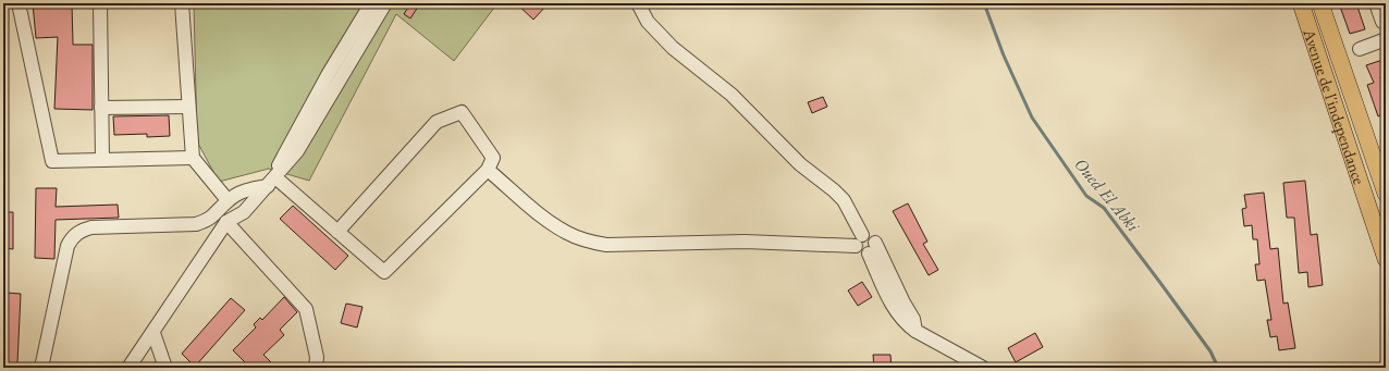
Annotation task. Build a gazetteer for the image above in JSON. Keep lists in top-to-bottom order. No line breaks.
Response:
{"streets":{"main road":["Avenue de l'independance"]},"water":["Oued El Abki"]}
